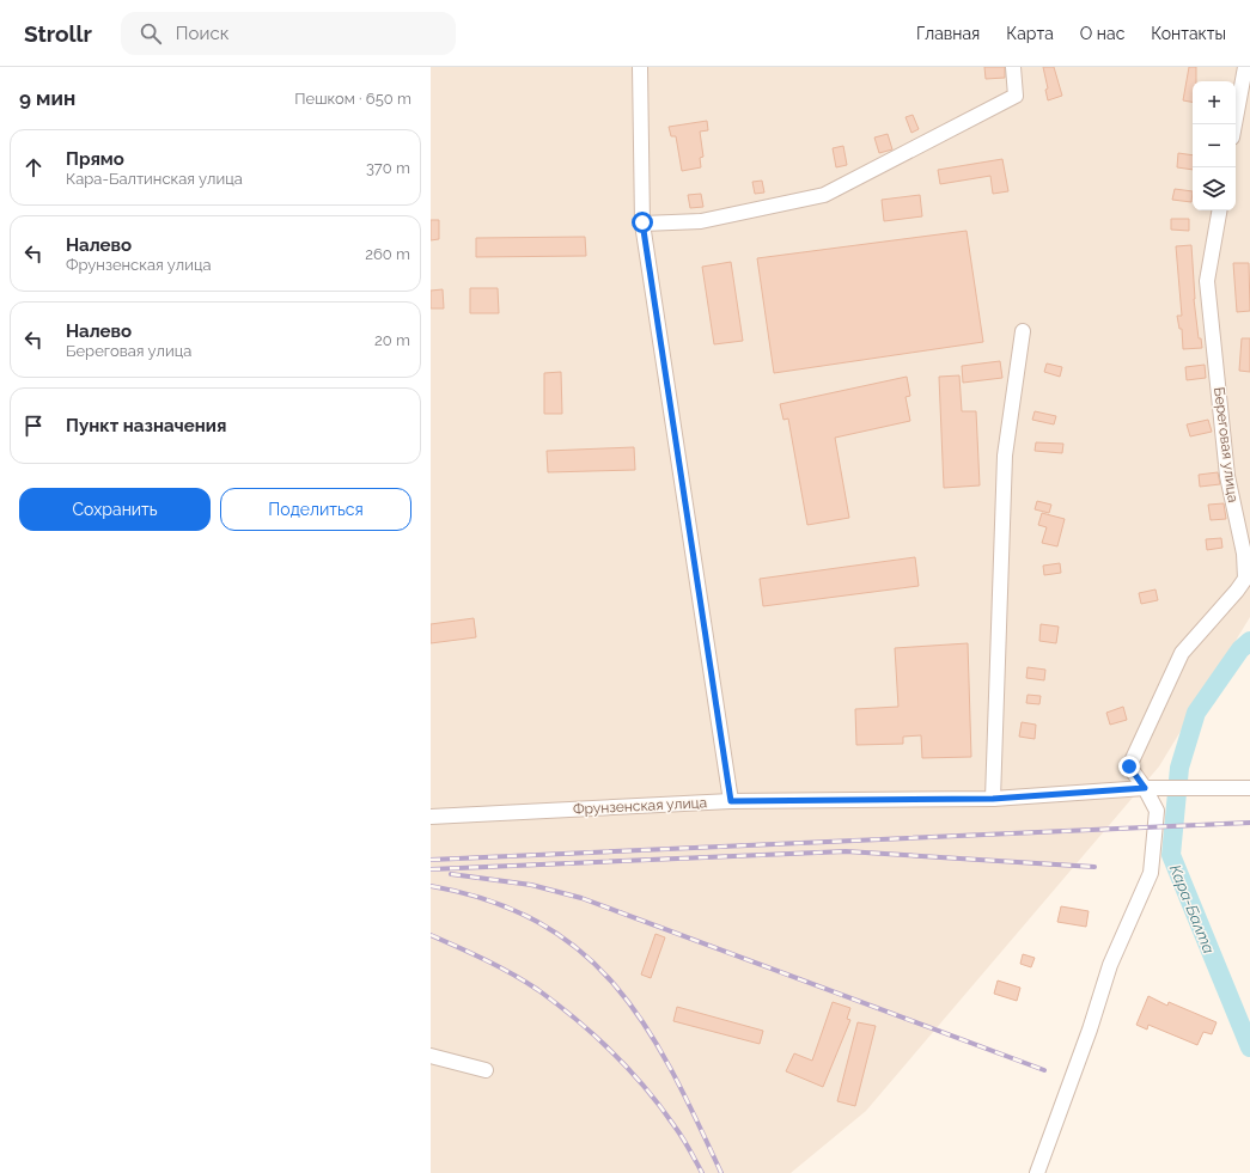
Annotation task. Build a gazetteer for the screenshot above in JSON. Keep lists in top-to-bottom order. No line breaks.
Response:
{"streets":{"street":["Береговая улица","Фрунзенская улица"]},"crossings":[["Береговая улица","Фрунзенская улица"]],"water":["Кара-Балта"],"page":{"header":"Strollr","search":"Поиск","nav":["Главная","Карта","О нас","Контакты"],"heading":["9 мин","Пешком · 650 m"],"map_buttons":["+","−"],"list":[["Прямо","Кара-Балтинская улица","370 m"],["Налево","Фрунзенская улица","260 m"],["Налево","Береговая улица","20 m"],"Пункт назначения"],"buttons":["Сохранить","Поделиться"]}}
